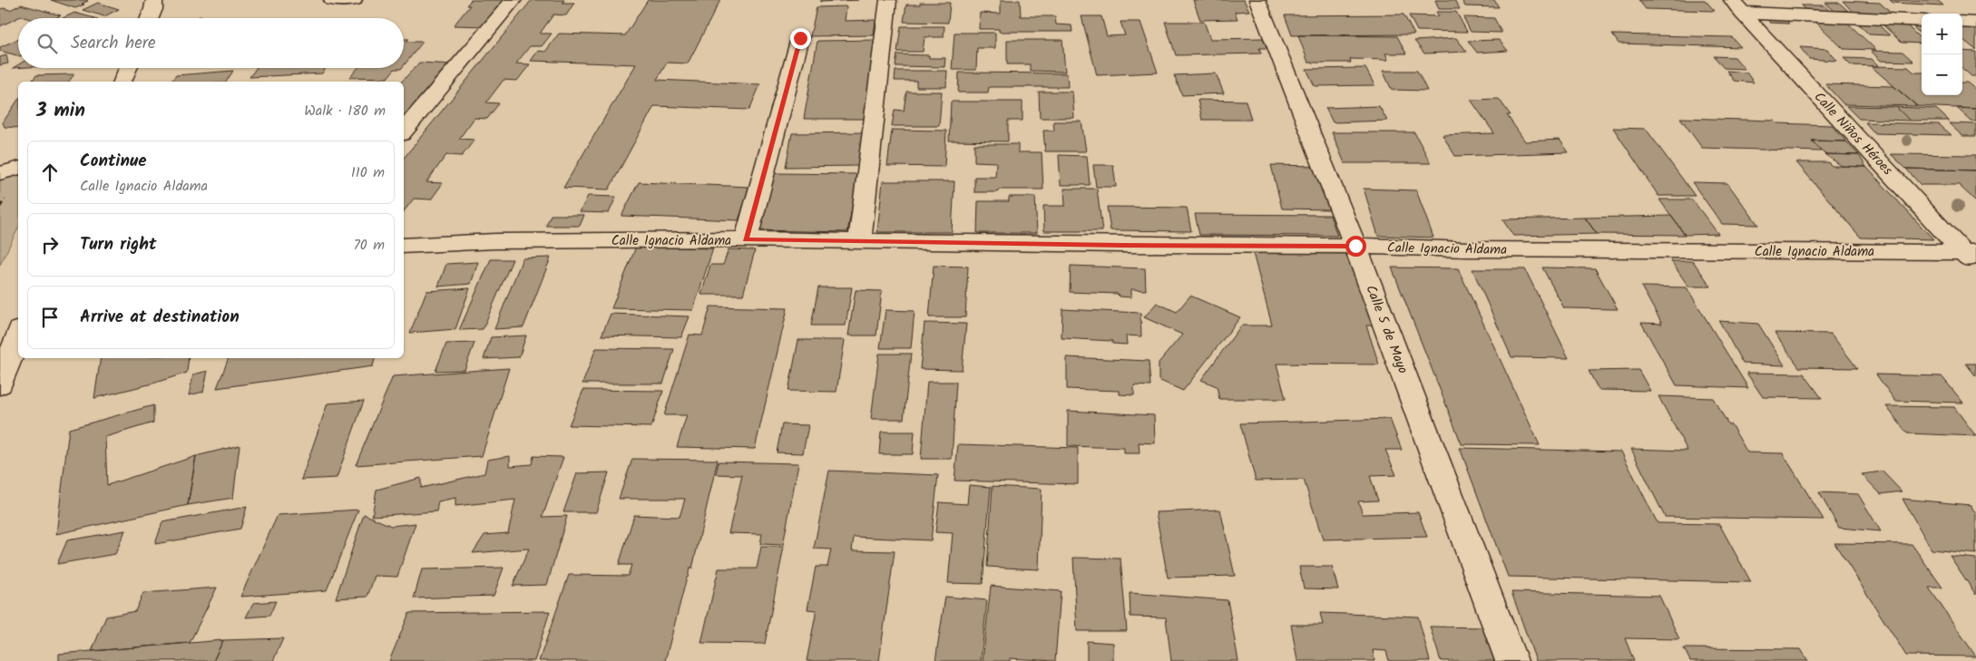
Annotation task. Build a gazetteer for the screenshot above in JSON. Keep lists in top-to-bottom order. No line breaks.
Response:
{"streets":{"street":["Calle Niños Héroes","Calle Ignacio Aldama","Calle 5 de Mayo"]},"crossings":[["Calle Niños Héroes","Calle Ignacio Aldama"],["Calle Ignacio Aldama","Calle 5 de Mayo"]],"page":{"map_buttons":["+","−"],"search":"Search here","heading":["3 min","Walk · 180 m"],"list":[["Continue","Calle Ignacio Aldama","110 m"],["Turn right","70 m"],"Arrive at destination"]}}
